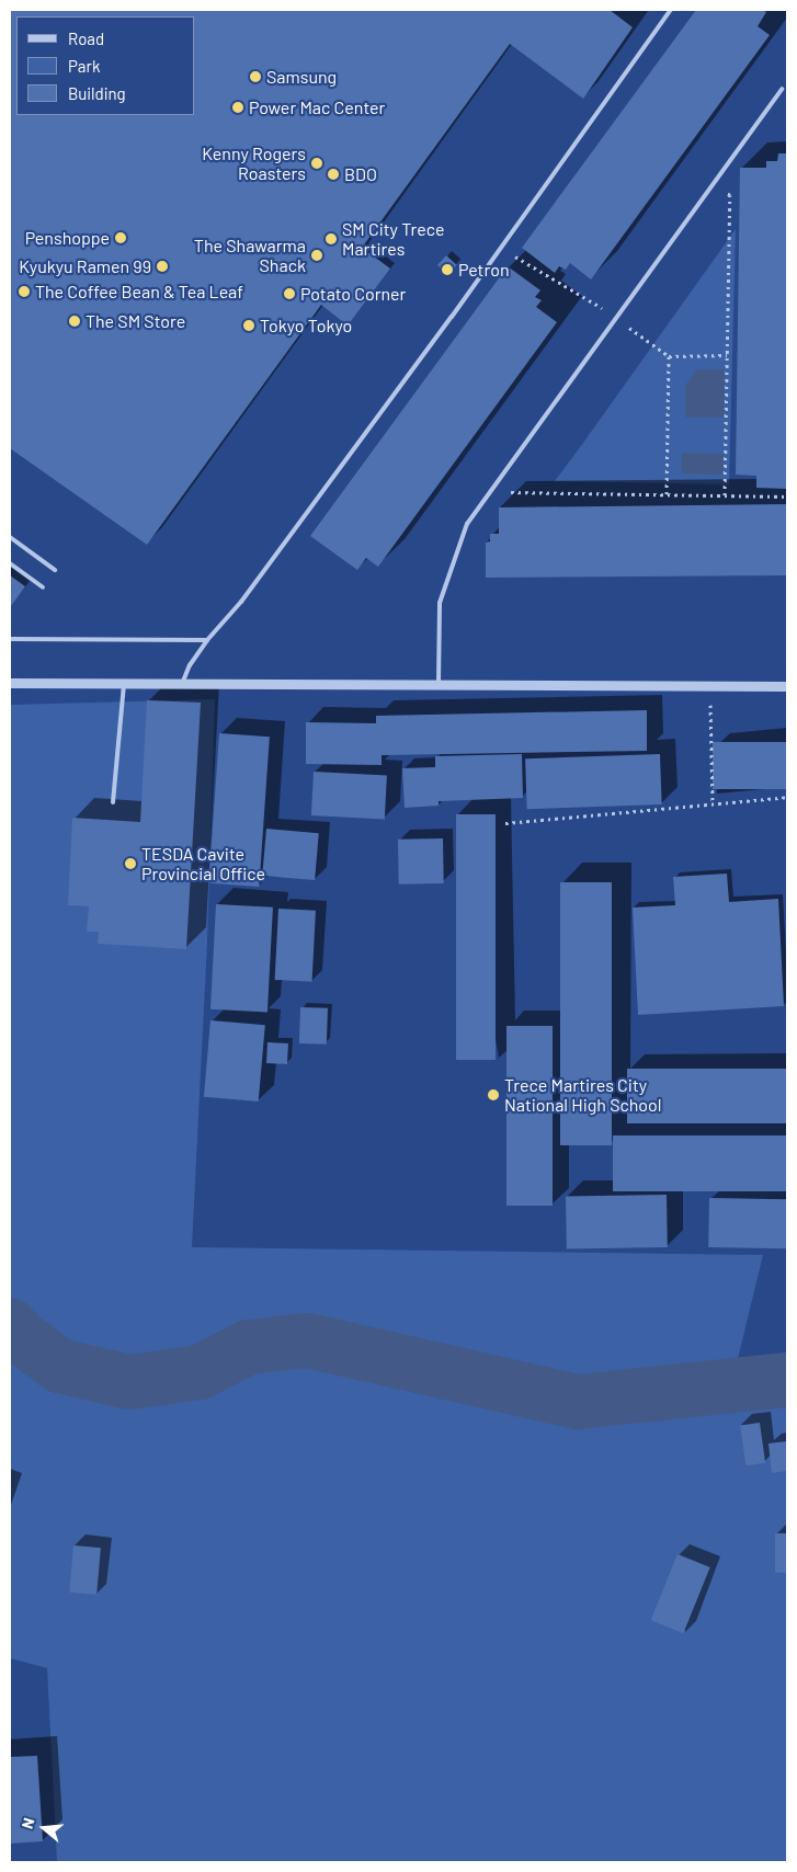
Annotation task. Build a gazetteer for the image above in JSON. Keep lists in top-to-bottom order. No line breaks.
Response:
{"places":["Samsung","Power Mac Center","Kenny Rogers Roasters","BDO","Penshoppe","SM City Trece Martires","The Shawarma Shack","Kyukyu Ramen 99","Petron","The Coffee Bean & Tea Leaf","Potato Corner","The SM Store","Tokyo Tokyo","TESDA Cavite Provincial Office","Trece Martires City National High School"],"legend":["Road","Park","Building"],"north":"left"}
